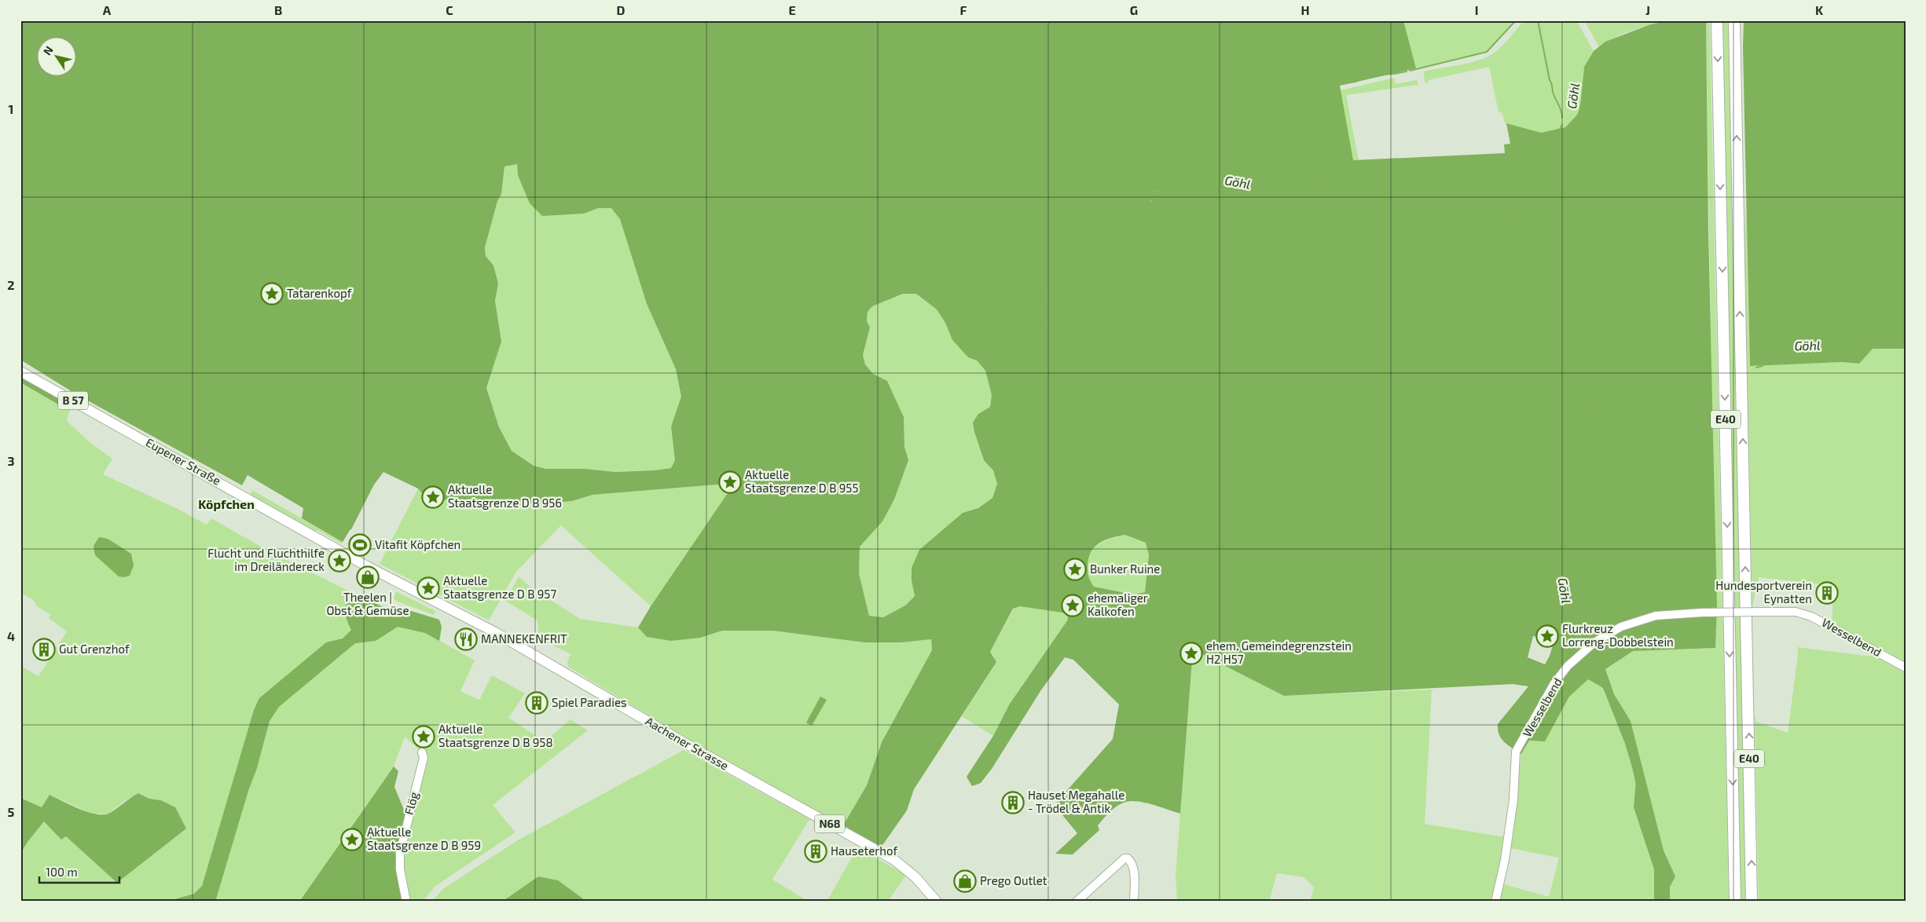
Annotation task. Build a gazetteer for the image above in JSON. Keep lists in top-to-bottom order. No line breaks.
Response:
{"streets":{"highway":["E40"],"main road":["B 57","Eupener Straße","Aachener Strasse","N68"],"street":["Wesselbend","Flög"]},"crossings":[["Eupener Straße","Aachener Strasse"]],"districts":["Köpfchen"],"water":["Göhl"],"places":{"place":["Tatarenkopf","Aktuelle Staatsgrenze D B 955","Aktuelle Staatsgrenze D B 956","Flucht und Fluchthilfe im Dreiländereck","Bunker Ruine","Aktuelle Staatsgrenze D B 957","ehemaliger Kalkofen","Flurkreuz Lorreng-Dobbelstein","ehem. Gemeindegrenzstein H2 H57","Aktuelle Staatsgrenze D B 958","Aktuelle Staatsgrenze D B 959"],"sports":["Vitafit Köpfchen"],"shop":["Theelen | Obst & Gemüse","Prego Outlet"],"building":["Hundesportverein Eynatten","Gut Grenzhof","Spiel Paradies","Hauset Megahalle - Trödel & Antik","Hauseterhof"],"restaurant":["MANNEKENFRIT"]},"scale_bar":"100 m","north":"top left","grid":{"columns":["A","B","C","D","E","F","G","H","I","J","K"],"rows":["1","2","3","4","5"]}}
